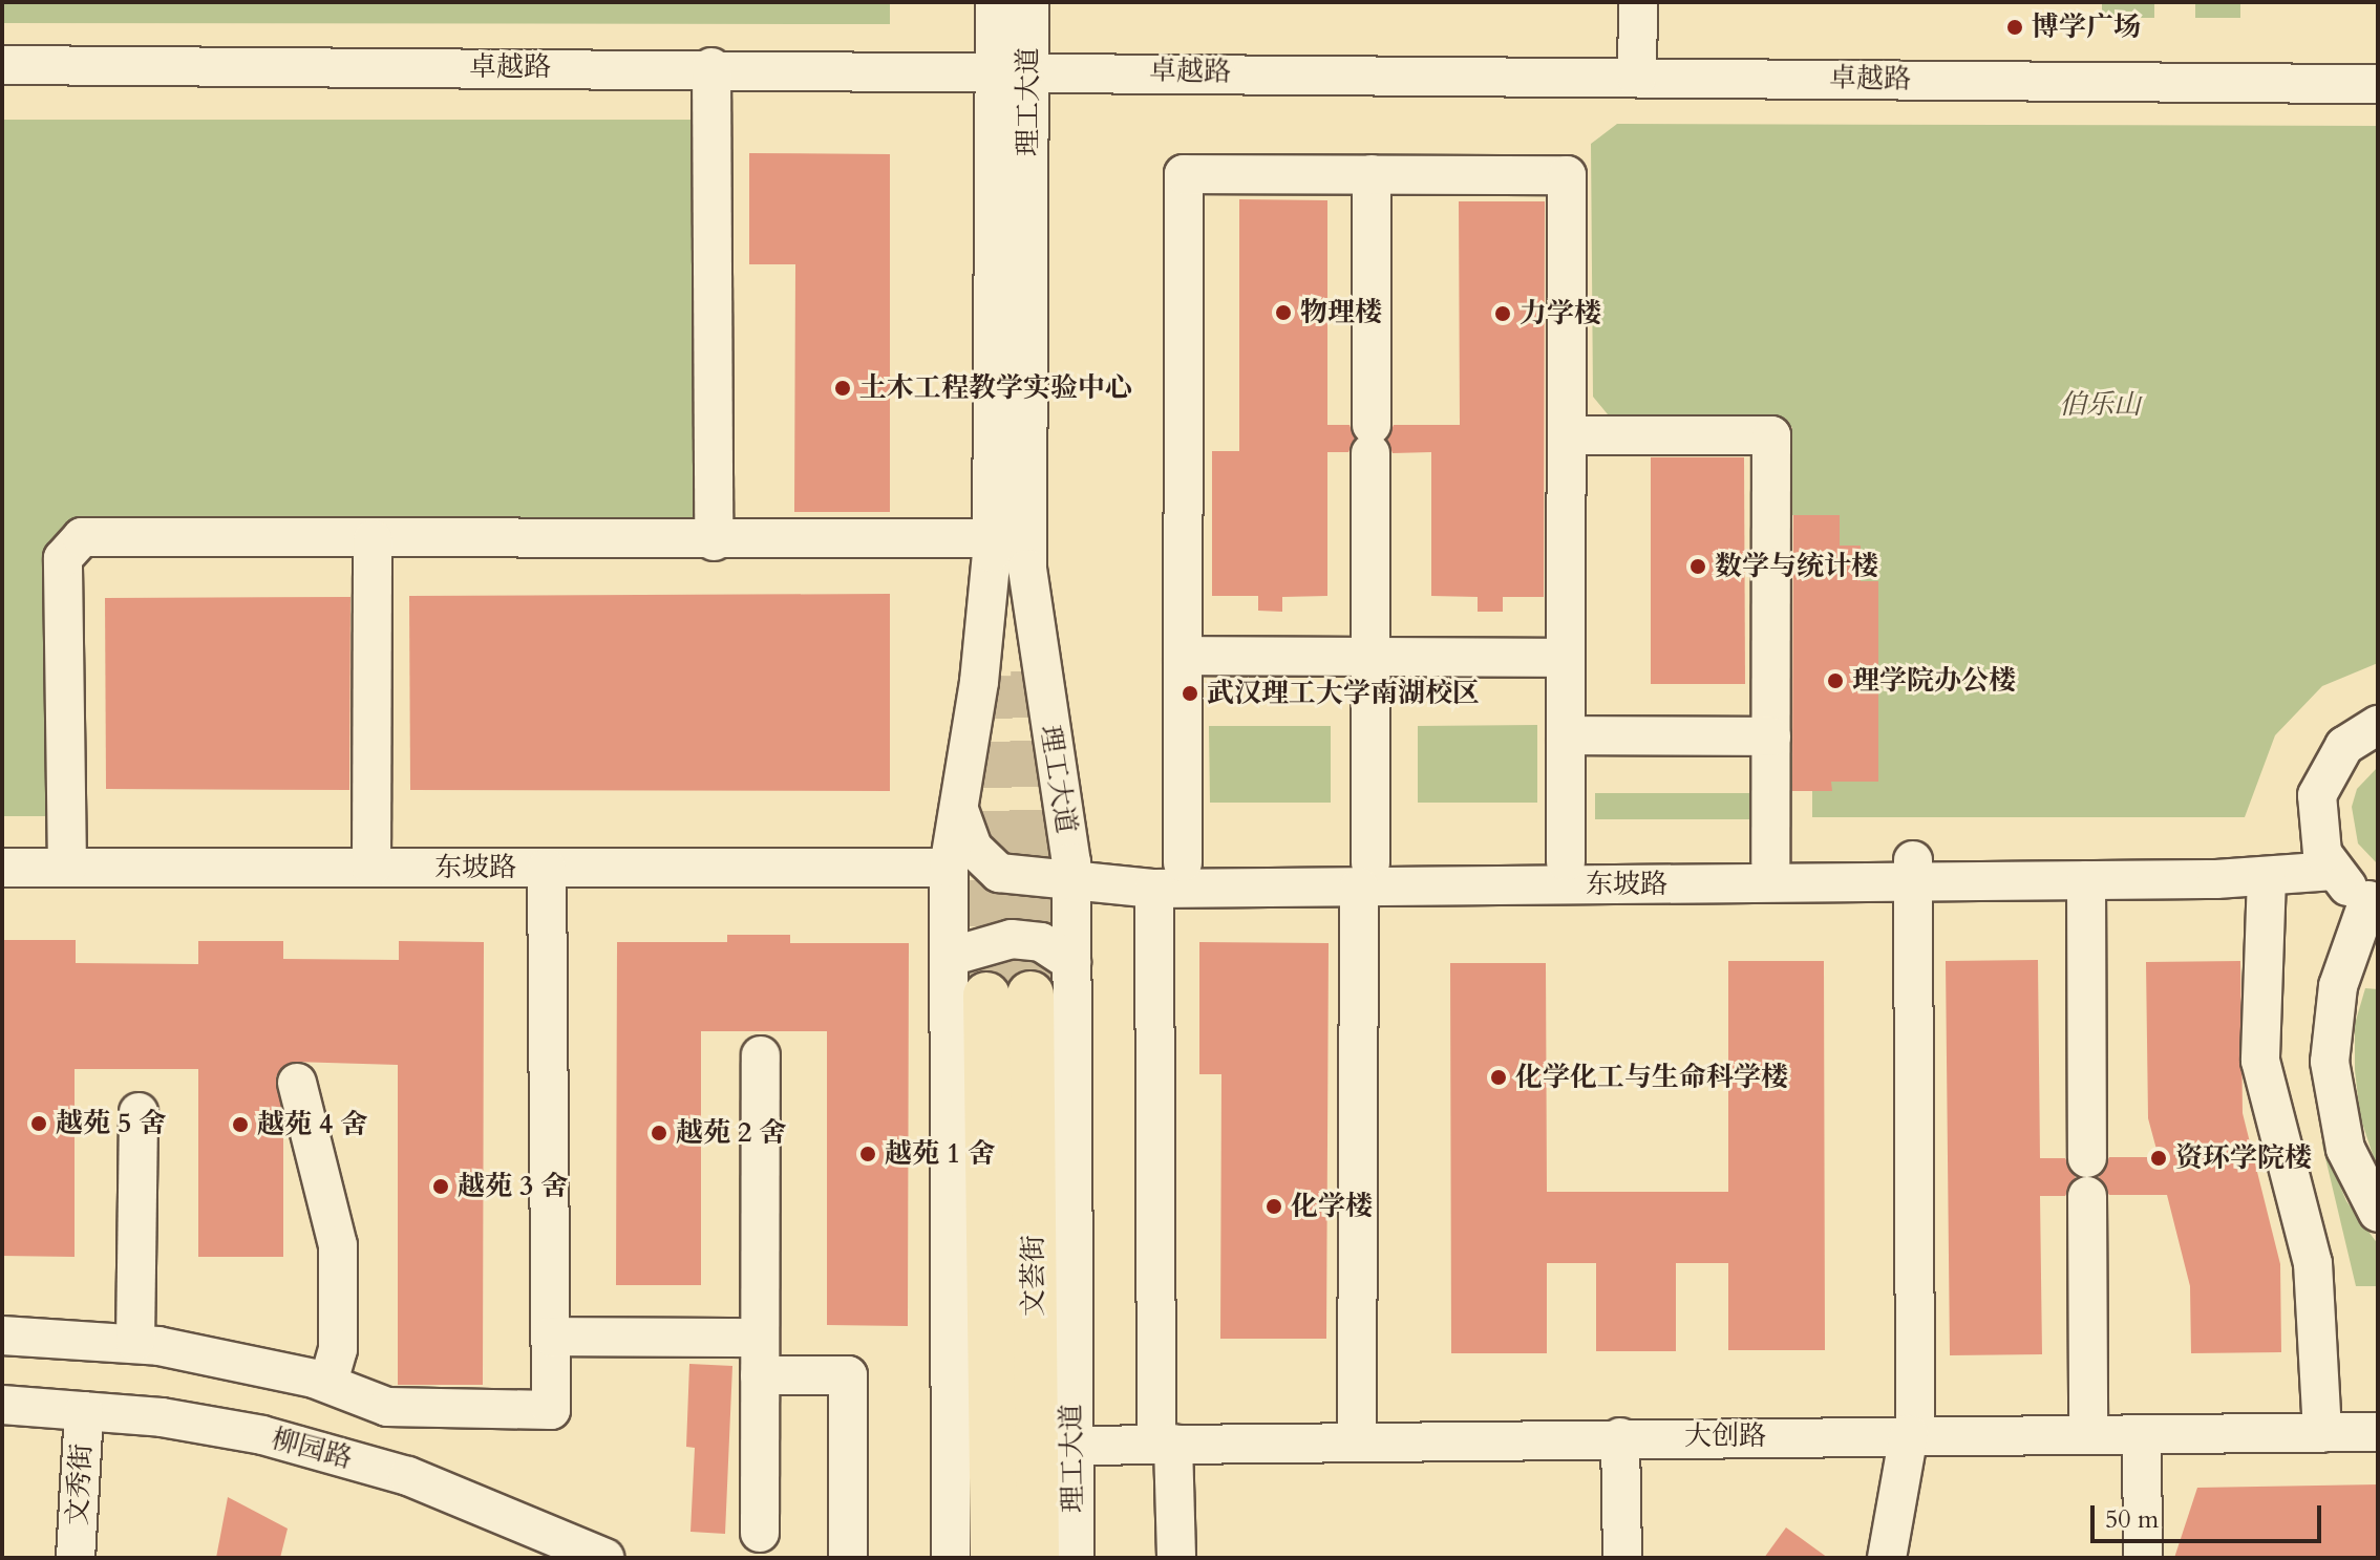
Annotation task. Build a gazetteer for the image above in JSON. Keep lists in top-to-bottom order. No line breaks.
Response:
{"streets":{"main road":["文荟街"],"street":["卓越路","理工大道","东坡路","大创路","柳园路","文秀街"]},"crossings":[["卓越路","理工大道"],["理工大道","东坡路"],["理工大道","大创路"],["柳园路","文秀街"]],"parks":["伯乐山"],"places":["博学广场","物理楼","力学楼","土木工程教学实验中心","数学与统计楼","理学院办公楼","武汉理工大学南湖校区","化学化工与生命科学楼","越苑 5 舍","越苑 4 舍","越苑 2 舍","越苑 1 舍","资环学院楼","越苑 3 舍","化学楼"],"scale_bar":"50 m"}
